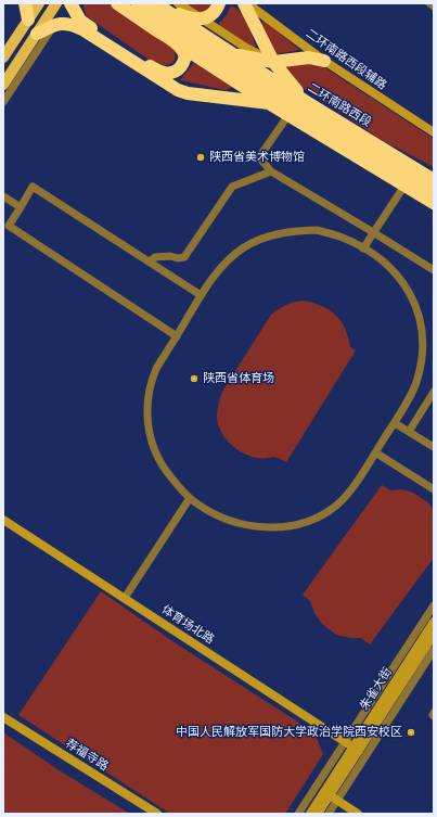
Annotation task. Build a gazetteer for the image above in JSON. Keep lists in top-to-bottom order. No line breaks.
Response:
{"streets":{"highway":["二环南路西段"],"main road":["二环南路西段辅路","体育场北路","朱雀大街","荐福寺路"]},"crossings":[["体育场北路","朱雀大街"]],"places":["陕西省美术博物馆","陕西省体育场","中国人民解放军国防大学政治学院西安校区"]}
